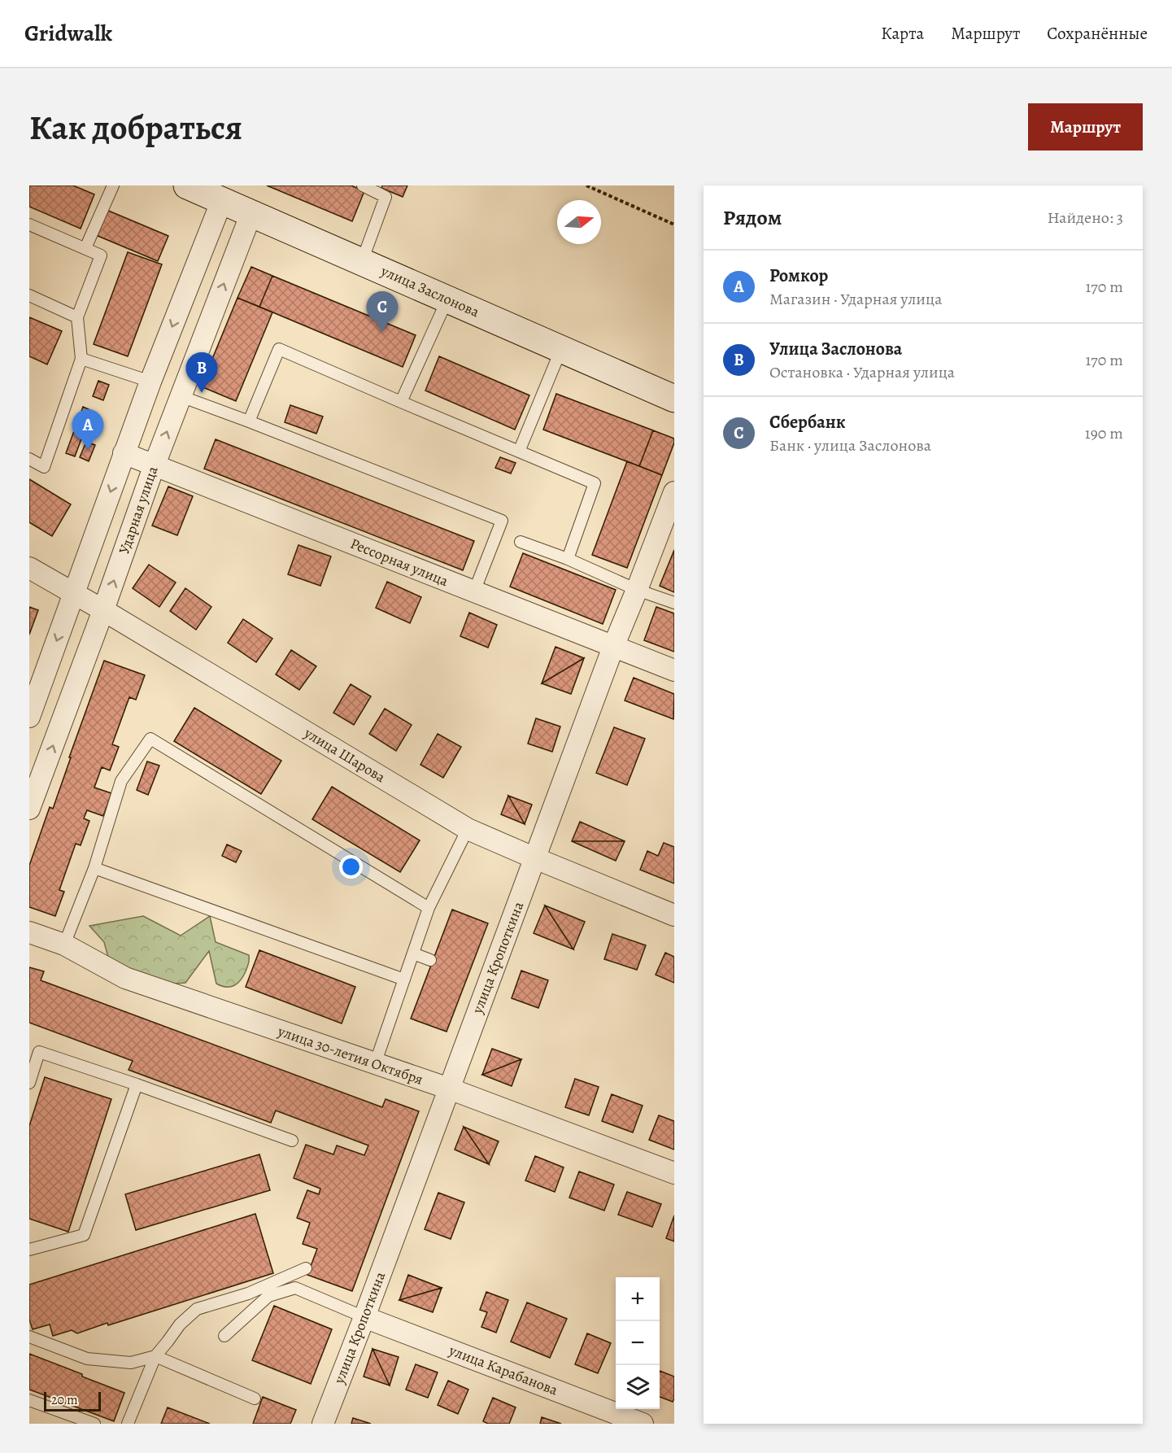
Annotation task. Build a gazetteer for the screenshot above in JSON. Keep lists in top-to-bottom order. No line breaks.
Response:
{"streets":{"street":["улица Заслонова","Ударная улица","Рессорная улица","улица Шарова","улица Кропоткина","улица 30-летия Октября","улица Карабанова"]},"crossings":[["улица Заслонова","Ударная улица"],["Ударная улица","Рессорная улица"],["Ударная улица","улица Шарова"],["Рессорная улица","улица Кропоткина"],["улица Шарова","улица Кропоткина"],["улица Кропоткина","улица 30-летия Октября"],["улица Кропоткина","улица Карабанова"]],"scale_bar":"20 m","north":"right","page":{"header":"Gridwalk","nav":["Карта","Маршрут","Сохранённые"],"buttons":"Маршрут","title":"Как добраться","heading":["Рядом","Найдено: 3"],"list":[{"mark":"A","name":"Ромкор","note":"Магазин · Ударная улица","value":"170 m"},{"mark":"B","name":"Улица Заслонова","note":"Остановка · Ударная улица","value":"170 m"},{"mark":"C","name":"Сбербанк","note":"Банк · улица Заслонова","value":"190 m"}],"pins":["C","B","A"],"map_buttons":["+","−"],"scale":"20 m"}}
